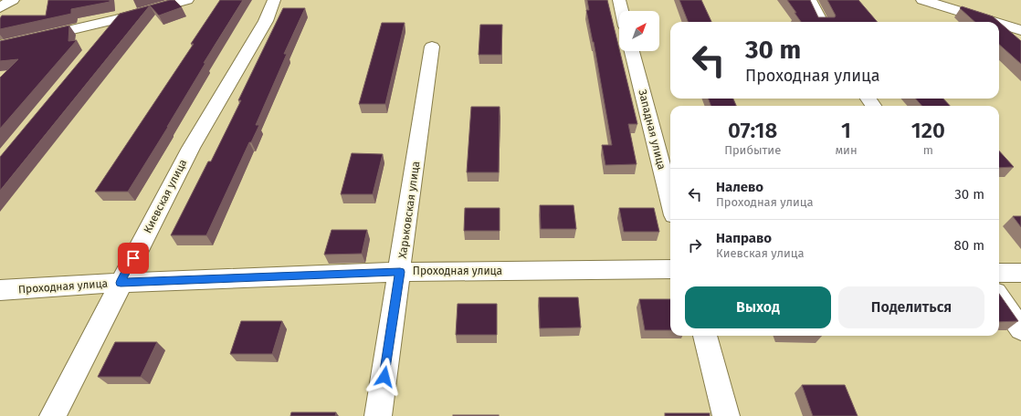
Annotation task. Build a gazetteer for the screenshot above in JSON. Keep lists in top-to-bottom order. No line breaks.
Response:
{"streets":{"street":["Западная улица","Киевская улица","Харьковская улица","Проходная улица"]},"crossings":[["Киевская улица","Проходная улица"],["Харьковская улица","Проходная улица"]],"north":"top right","page":{"turn":["30 m","Проходная улица"],"eta":["07:18","Прибытие","1","мин","120","m"],"list":[{"name":"Налево","note":"Проходная улица","value":"30 m"},{"name":"Направо","note":"Киевская улица","value":"80 m"}],"buttons":["Выход","Поделиться"]}}
